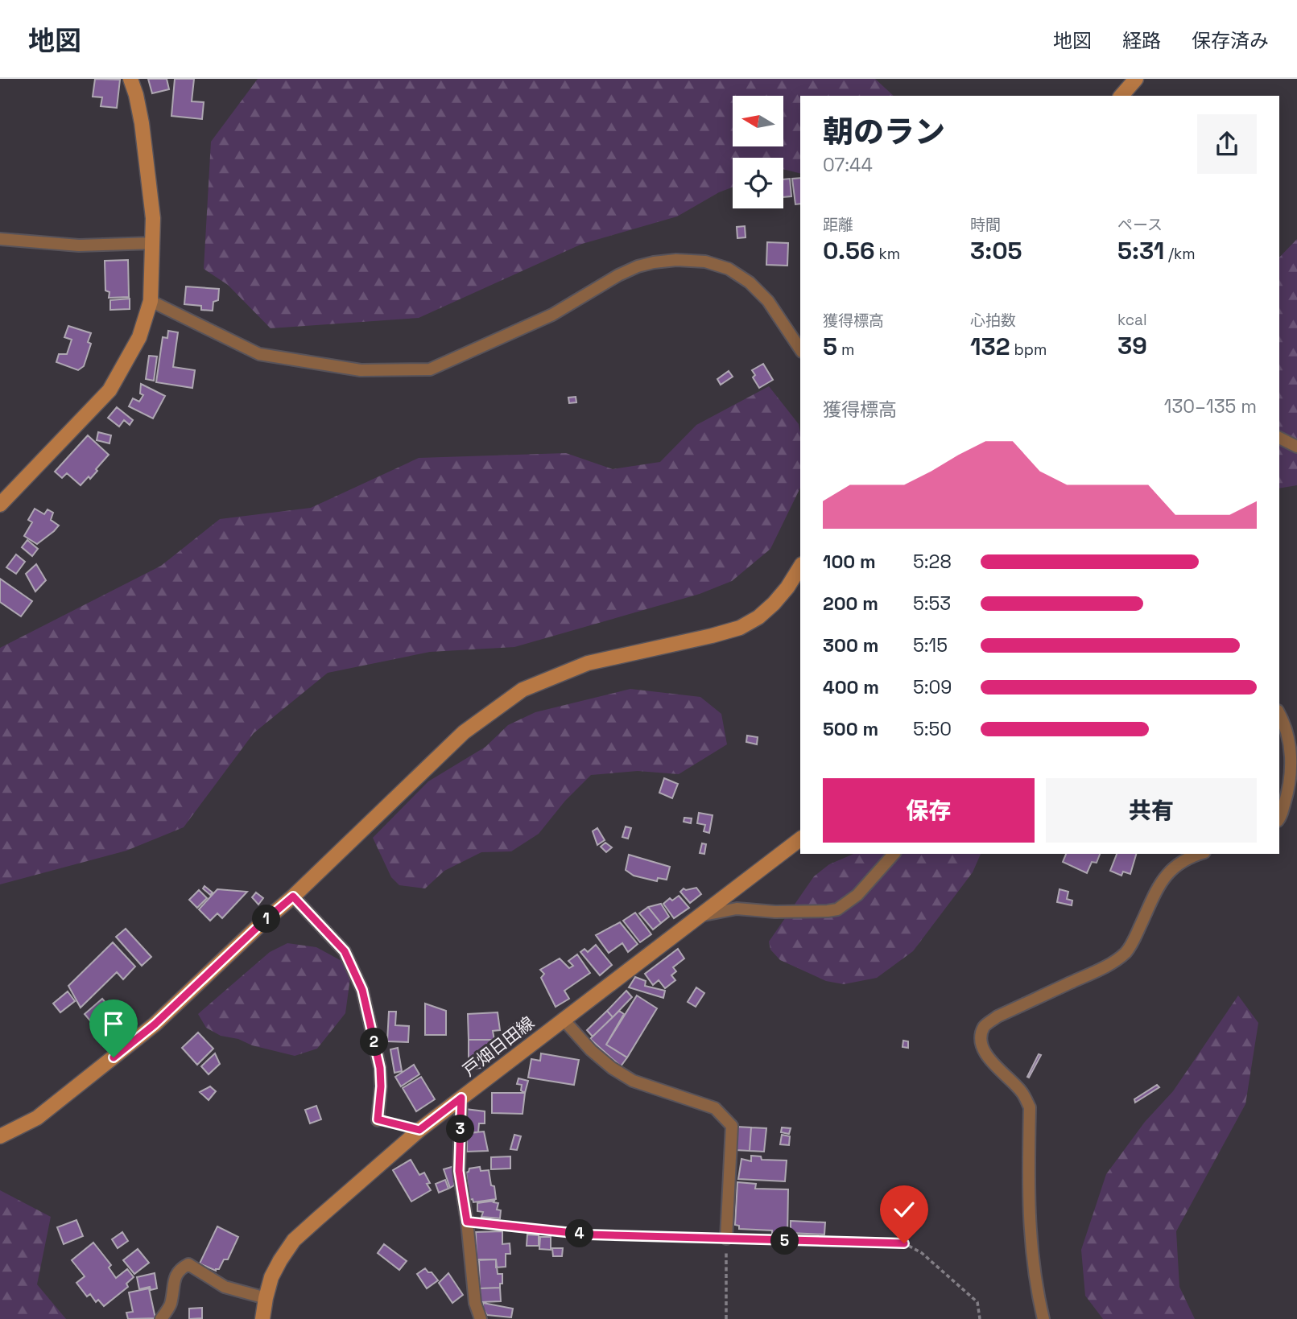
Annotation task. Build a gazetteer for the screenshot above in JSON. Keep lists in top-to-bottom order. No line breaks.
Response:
{"streets":{"street":["戸畑日田線"]},"north":"left","page":{"header":"地図","nav":["地図","経路","保存済み"],"heading":["朝のラン","07:44"],"stats":[["距離","0.56 km"],["時間","3:05"],["ペース","5:31 /km"],["獲得標高","5 m"],["心拍数","132 bpm"],["kcal","39"]],"chart":["獲得標高","130–135 m"],"list":[{"name":"100 m","note":"5:28"},{"name":"200 m","note":"5:53"},{"name":"300 m","note":"5:15"},{"name":"400 m","note":"5:09"},{"name":"500 m","note":"5:50"}],"buttons":["保存","共有"],"pins":["1","2","3","4","5"]}}
